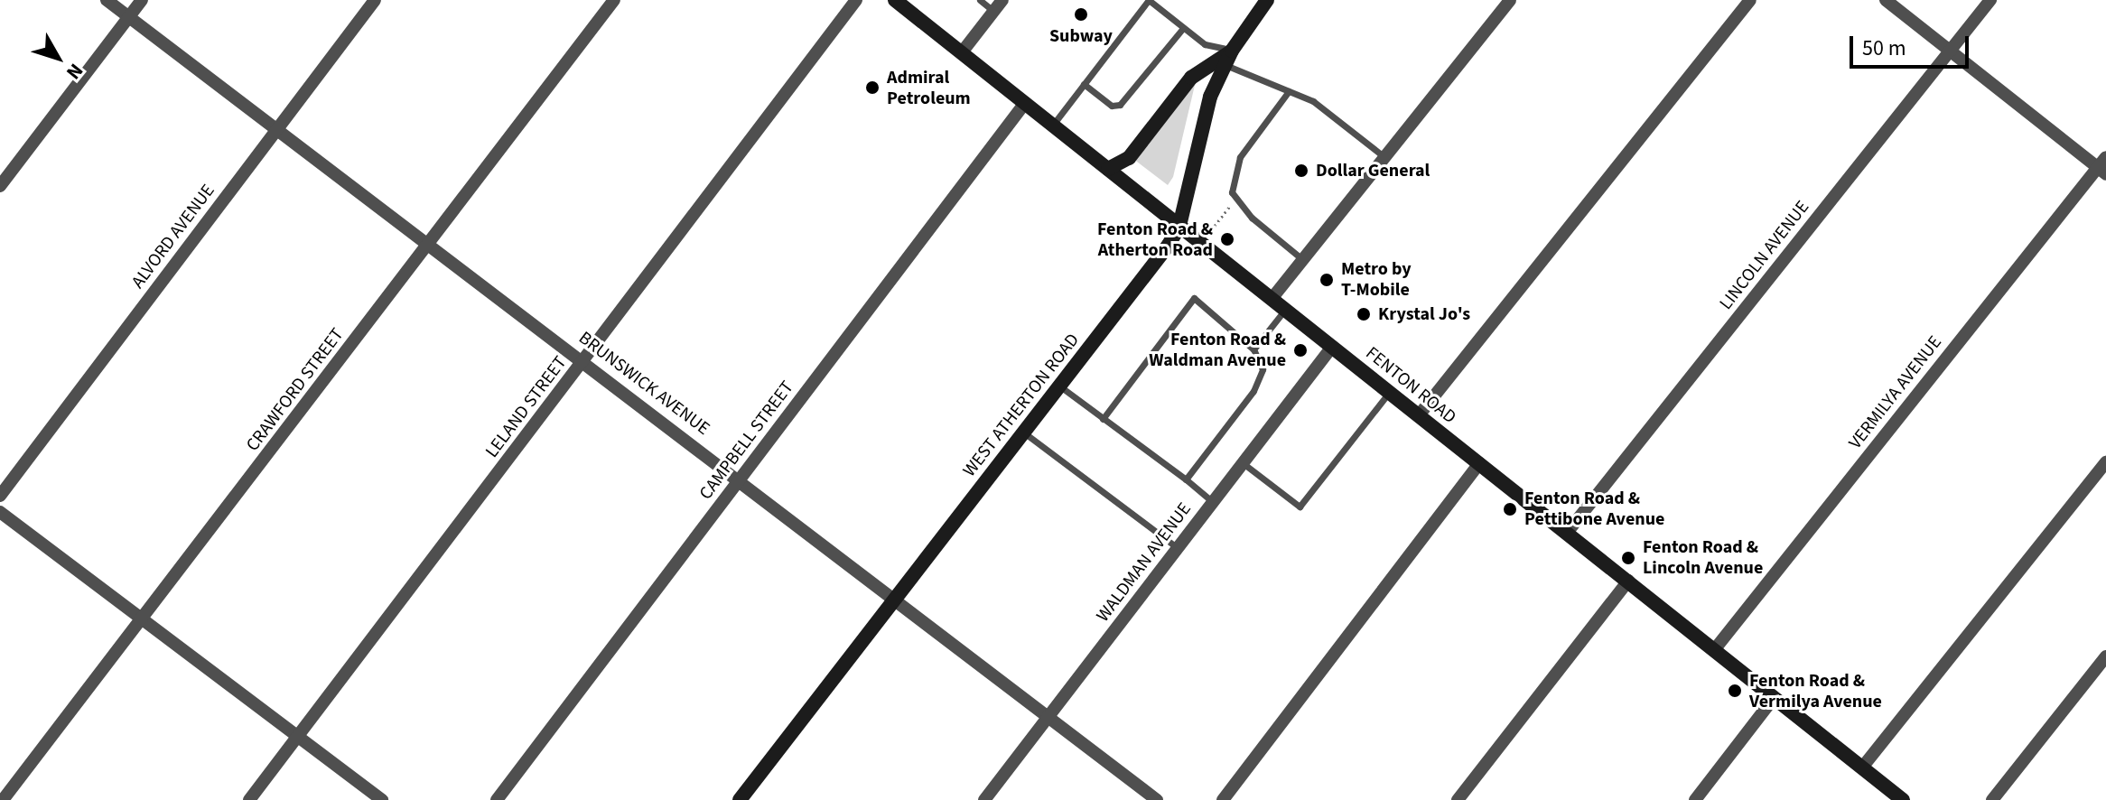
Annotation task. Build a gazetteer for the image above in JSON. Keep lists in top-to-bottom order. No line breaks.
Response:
{"streets":{"street":["ALVORD AVENUE","LINCOLN AVENUE","BRUNSWICK AVENUE","FENTON ROAD","CRAWFORD STREET","VERMILYA AVENUE","WEST ATHERTON ROAD","LELAND STREET","CAMPBELL STREET","WALDMAN AVENUE"]},"crossings":[["ALVORD AVENUE","BRUNSWICK AVENUE"],["LINCOLN AVENUE","FENTON ROAD"],["BRUNSWICK AVENUE","CRAWFORD STREET"],["BRUNSWICK AVENUE","WEST ATHERTON ROAD"],["BRUNSWICK AVENUE","LELAND STREET"],["BRUNSWICK AVENUE","CAMPBELL STREET"],["BRUNSWICK AVENUE","WALDMAN AVENUE"],["FENTON ROAD","VERMILYA AVENUE"],["FENTON ROAD","WEST ATHERTON ROAD"],["FENTON ROAD","CAMPBELL STREET"],["FENTON ROAD","WALDMAN AVENUE"]],"places":["Subway","Admiral Petroleum","Dollar General","Fenton Road & Atherton Road","Metro by T-Mobile","Krystal Jo's","Fenton Road & Waldman Avenue","Fenton Road & Pettibone Avenue","Fenton Road & Lincoln Avenue","Fenton Road & Vermilya Avenue"],"scale_bar":"50 m","north":"bottom right"}
